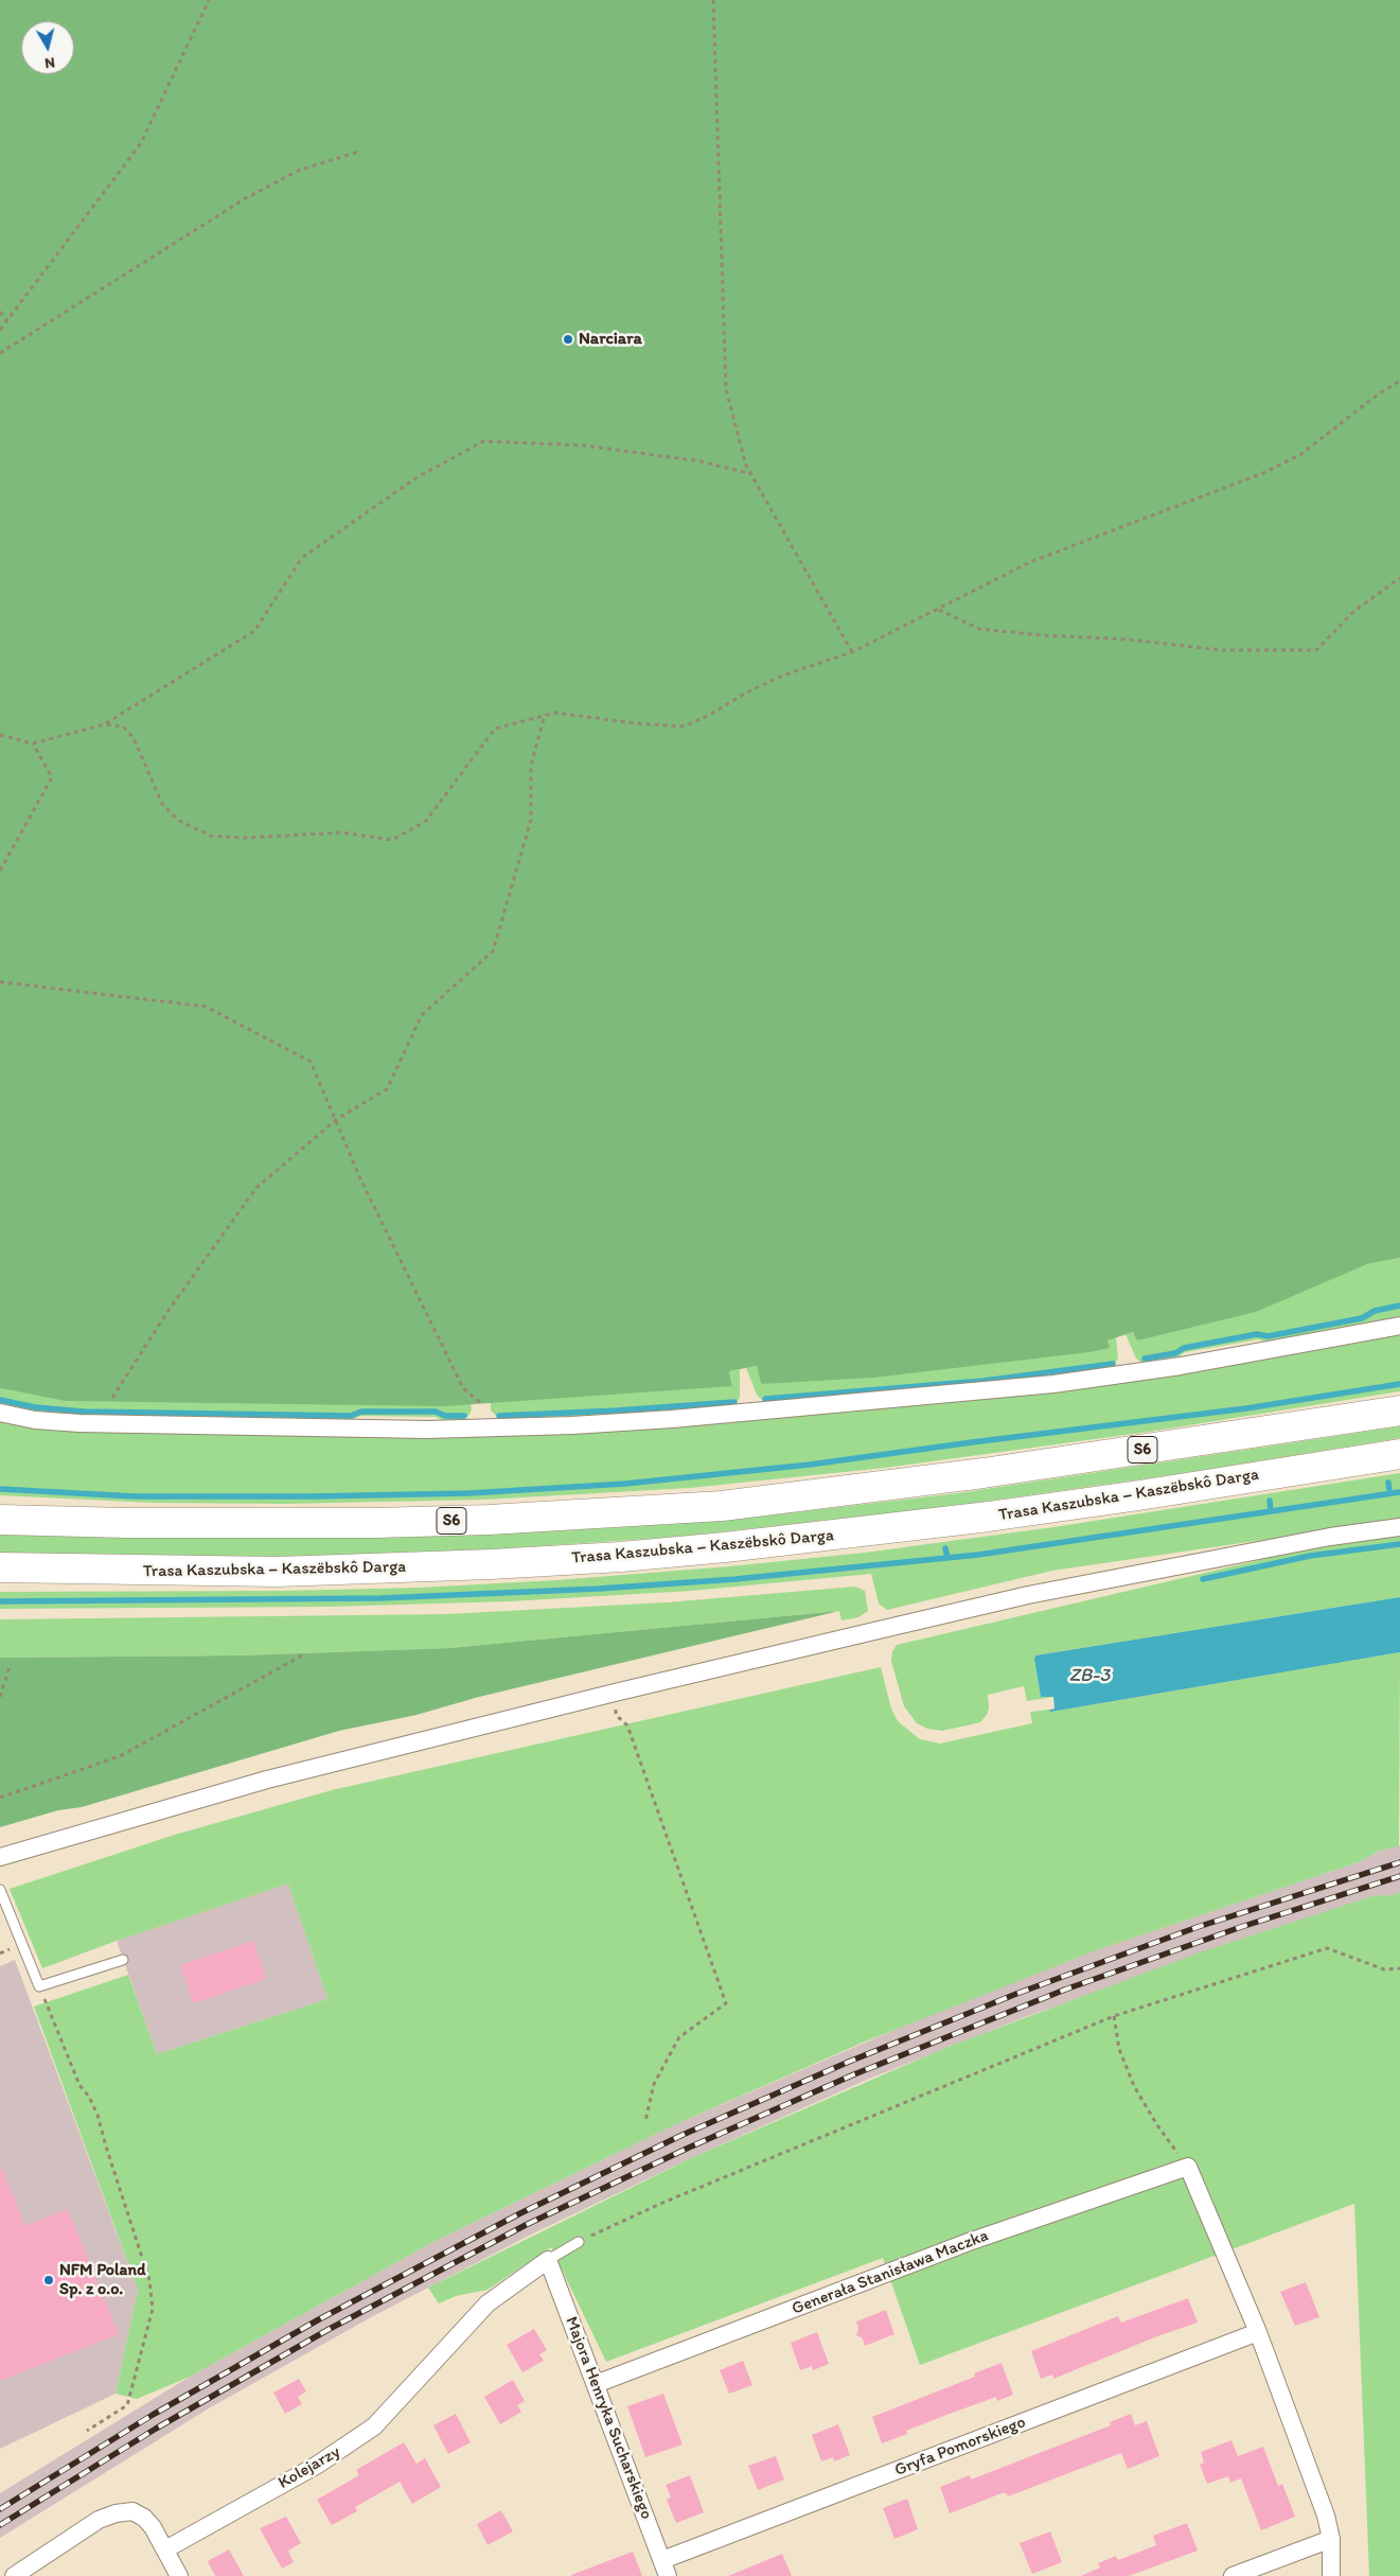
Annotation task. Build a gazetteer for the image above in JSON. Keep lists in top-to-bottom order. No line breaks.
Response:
{"streets":{"highway":["S6","Trasa Kaszubska – Kaszëbskô Darga"],"street":["Generała Stanisława Maczka","Majora Henryka Sucharskiego","Gryfa Pomorskiego","Kolejarzy"]},"crossings":[["Generała Stanisława Maczka","Majora Henryka Sucharskiego"],["Majora Henryka Sucharskiego","Gryfa Pomorskiego"],["Majora Henryka Sucharskiego","Kolejarzy"]],"water":["ZB-3"],"places":["Narciara","NFM Poland Sp. z o.o."],"north":"bottom"}
